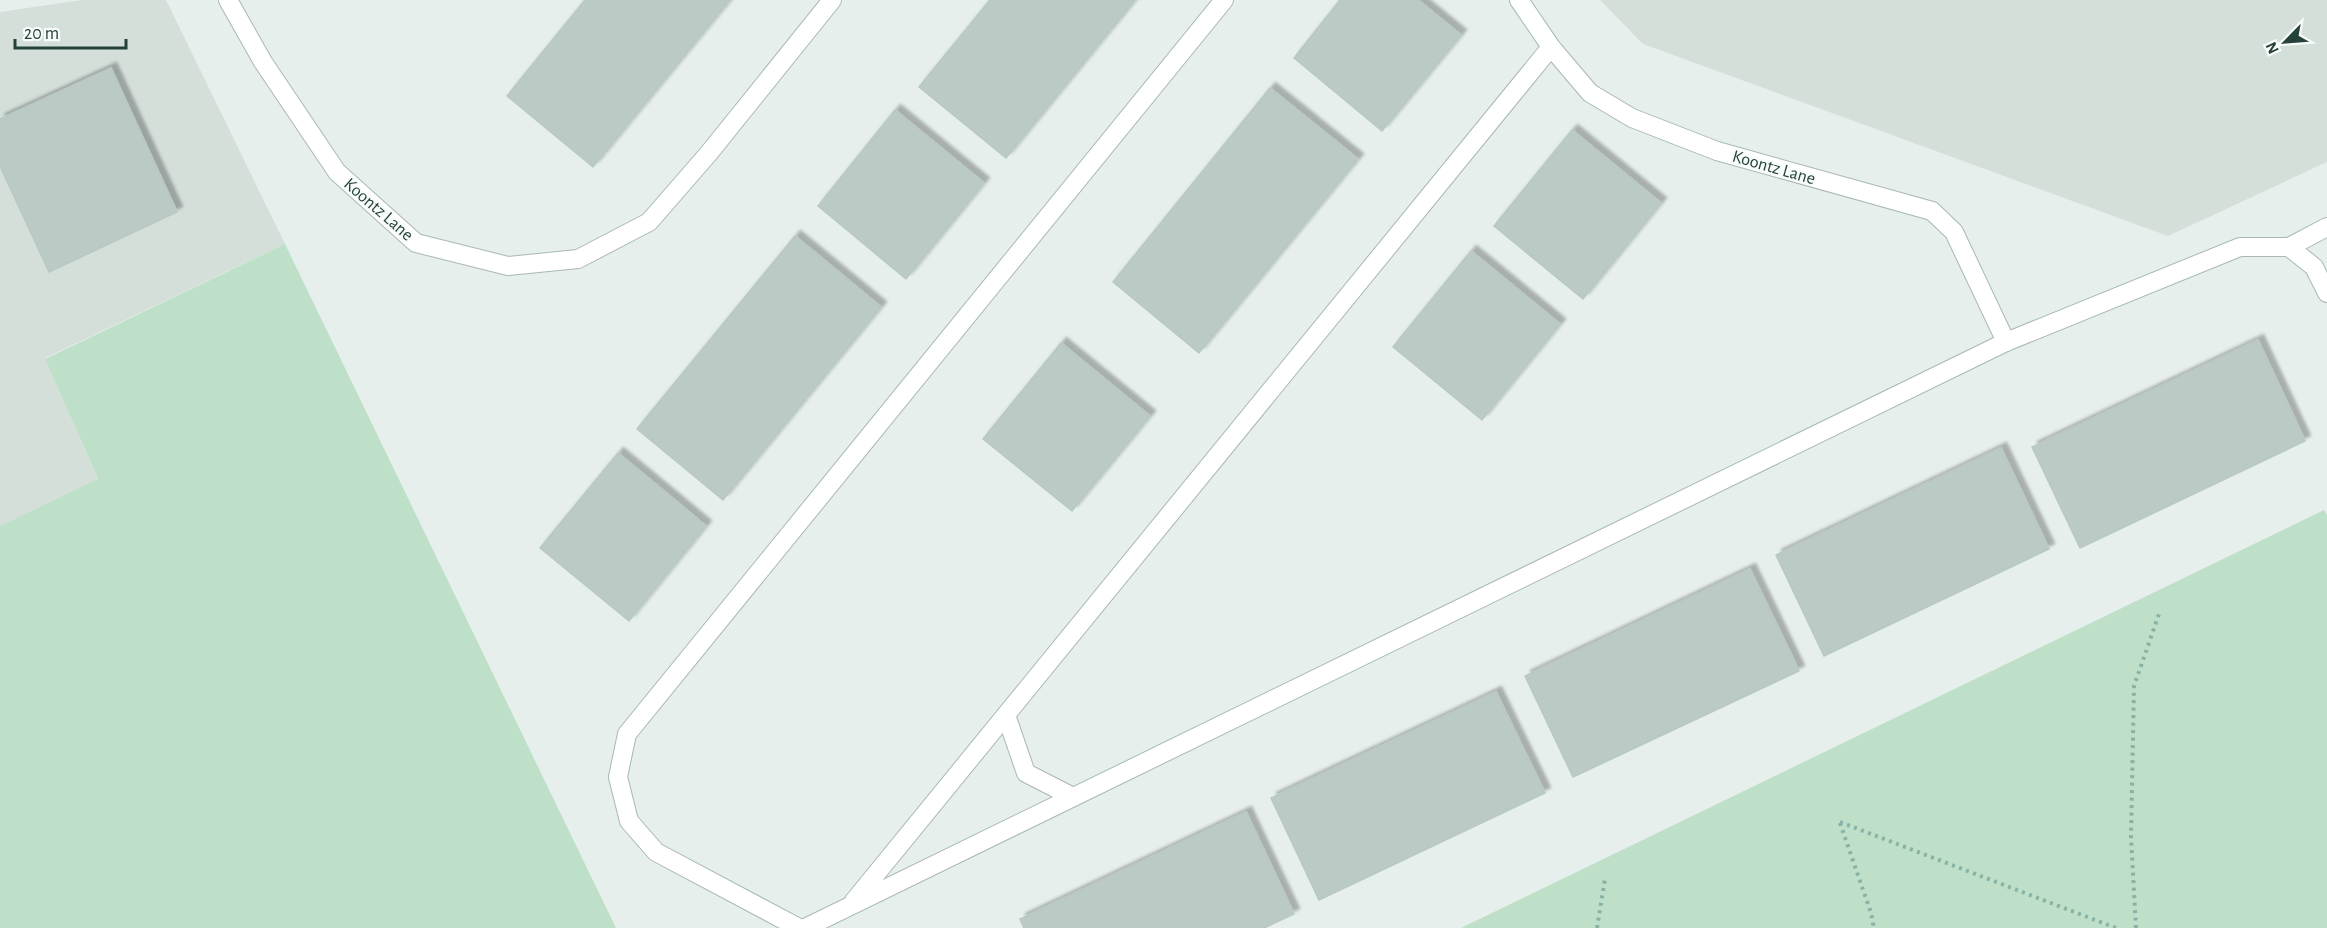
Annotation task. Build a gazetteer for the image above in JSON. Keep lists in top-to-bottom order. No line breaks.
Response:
{"streets":{"street":["Koontz Lane"]},"scale_bar":"20 m","north":"bottom left"}
